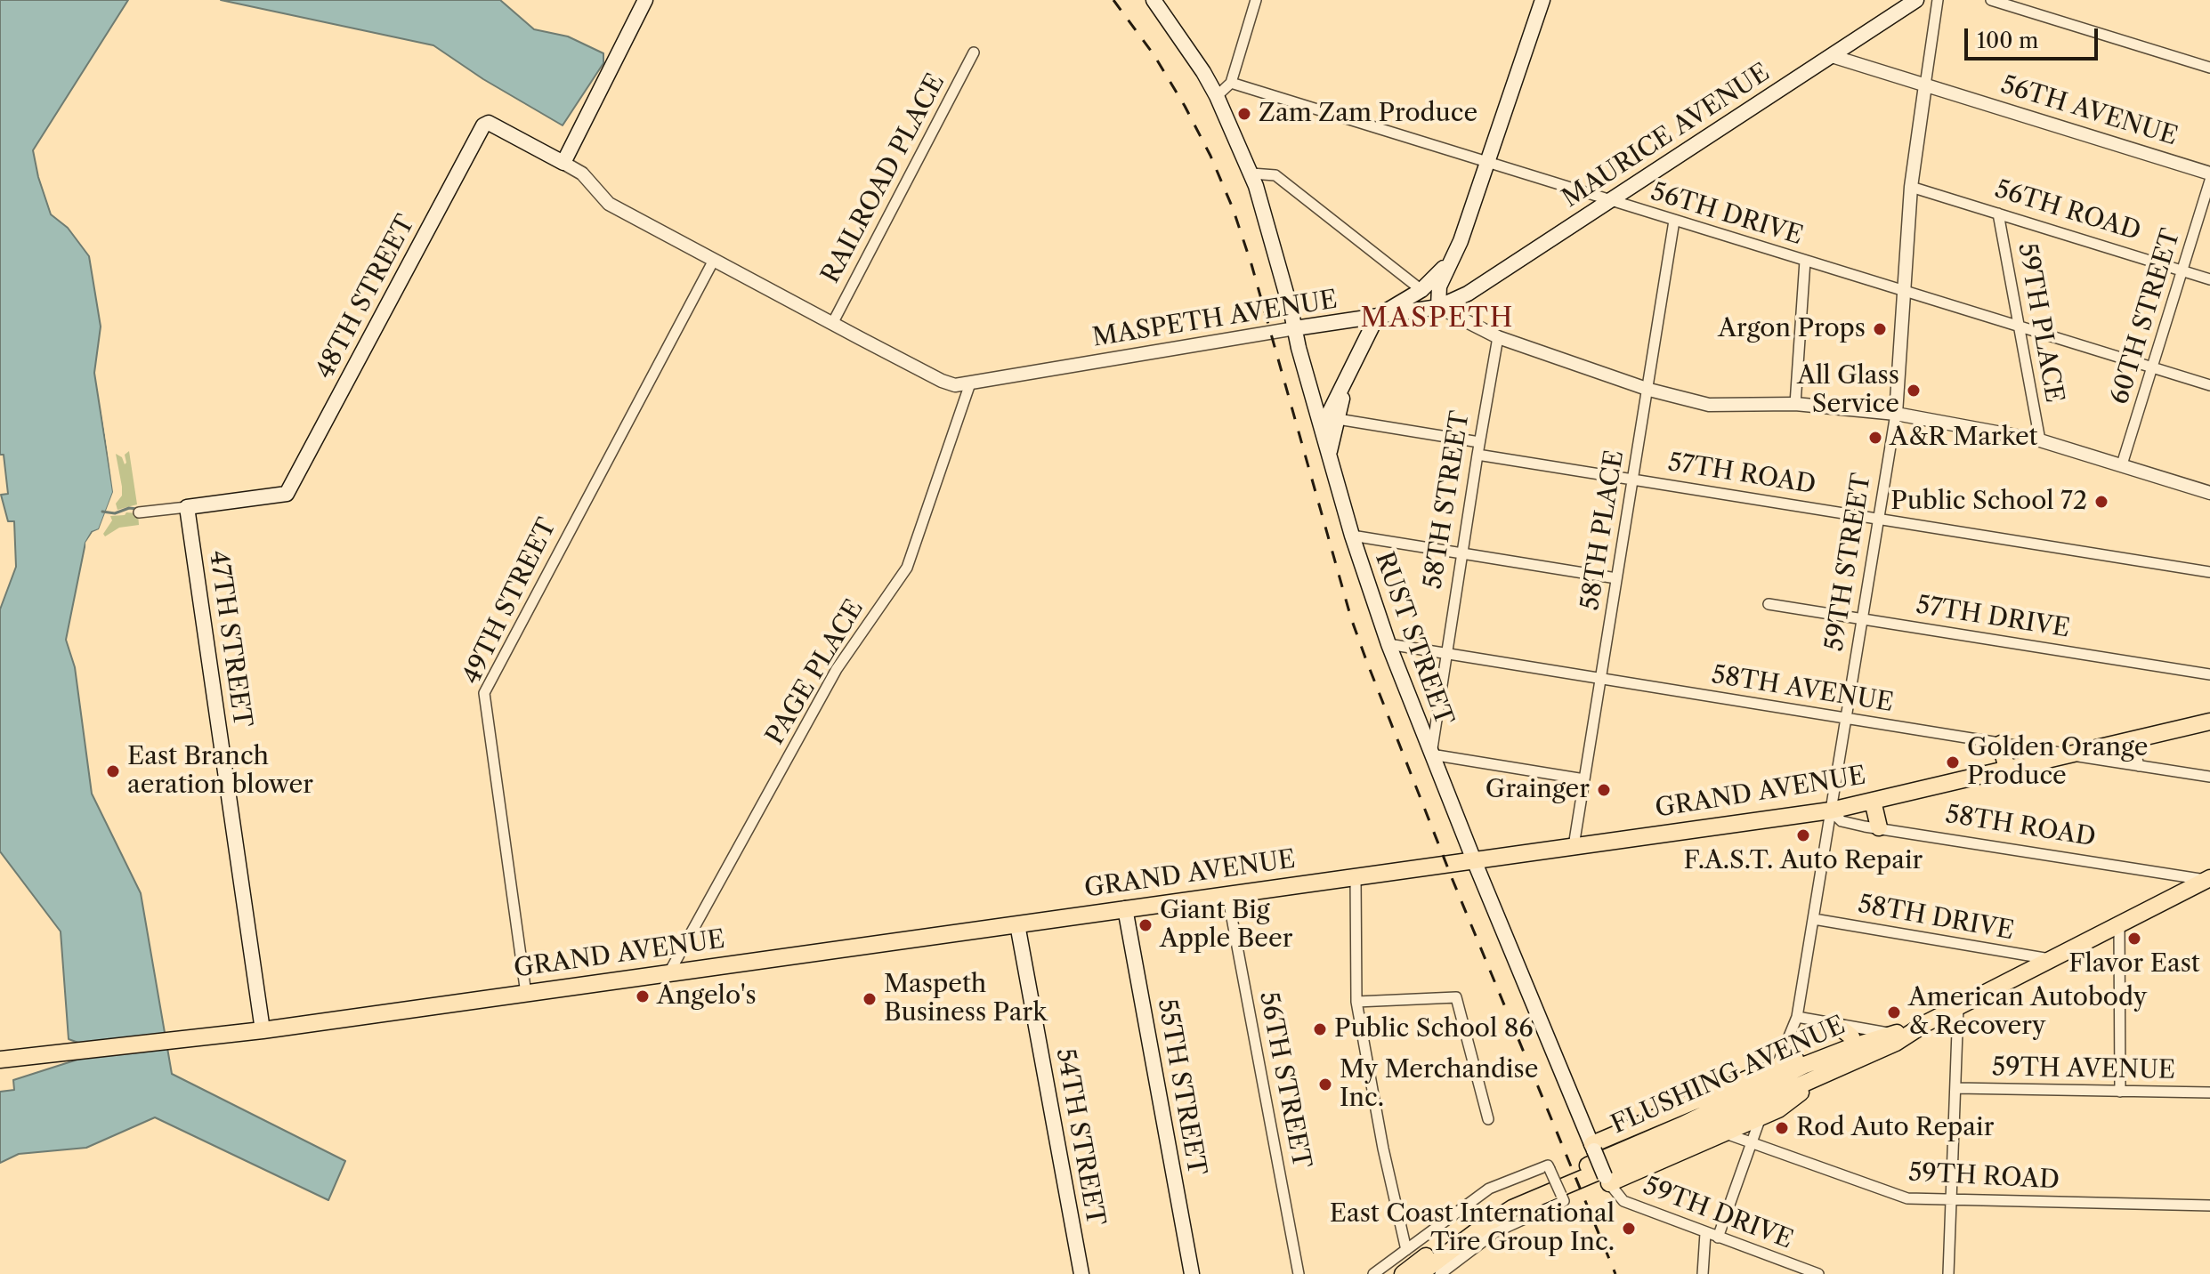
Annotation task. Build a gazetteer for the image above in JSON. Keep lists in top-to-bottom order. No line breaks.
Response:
{"streets":{"main road":["MAURICE AVENUE","48TH STREET","MASPETH AVENUE","47TH STREET","RUST STREET","GRAND AVENUE","FLUSHING AVENUE","55TH STREET","54TH STREET"],"street":["56TH AVENUE","RAILROAD PLACE","56TH ROAD","56TH DRIVE","60TH STREET","59TH PLACE","57TH ROAD","58TH STREET","58TH PLACE","59TH STREET","49TH STREET","57TH DRIVE","PAGE PLACE","58TH AVENUE","58TH ROAD","58TH DRIVE","59TH AVENUE","56TH STREET","59TH ROAD","59TH DRIVE"]},"crossings":[["56TH AVENUE","MAURICE AVENUE"],["56TH AVENUE","59TH STREET"],["MAURICE AVENUE","56TH DRIVE"],["MAURICE AVENUE","MASPETH AVENUE"],["RAILROAD PLACE","MASPETH AVENUE"],["56TH ROAD","60TH STREET"],["56TH ROAD","59TH PLACE"],["56TH ROAD","59TH STREET"],["56TH DRIVE","60TH STREET"],["56TH DRIVE","59TH PLACE"],["56TH DRIVE","58TH PLACE"],["56TH DRIVE","59TH STREET"],["48TH STREET","MASPETH AVENUE"],["48TH STREET","47TH STREET"],["MASPETH AVENUE","49TH STREET"],["MASPETH AVENUE","RUST STREET"],["MASPETH AVENUE","PAGE PLACE"],["57TH ROAD","58TH STREET"],["57TH ROAD","58TH PLACE"],["57TH ROAD","59TH STREET"],["58TH STREET","RUST STREET"],["58TH STREET","58TH AVENUE"],["58TH PLACE","58TH AVENUE"],["58TH PLACE","GRAND AVENUE"],["59TH STREET","57TH DRIVE"],["59TH STREET","58TH AVENUE"],["59TH STREET","GRAND AVENUE"],["59TH STREET","58TH ROAD"],["59TH STREET","58TH DRIVE"],["59TH STREET","FLUSHING AVENUE"],["49TH STREET","GRAND AVENUE"],["47TH STREET","GRAND AVENUE"],["RUST STREET","58TH AVENUE"],["RUST STREET","GRAND AVENUE"],["RUST STREET","59TH DRIVE"],["PAGE PLACE","GRAND AVENUE"],["58TH AVENUE","GRAND AVENUE"],["GRAND AVENUE","58TH ROAD"],["GRAND AVENUE","56TH STREET"],["GRAND AVENUE","55TH STREET"],["GRAND AVENUE","54TH STREET"],["58TH ROAD","FLUSHING AVENUE"],["58TH DRIVE","FLUSHING AVENUE"]],"districts":["MASPETH"],"places":["Zam Zam Produce","Argon Props","All Glass Service","A&R Market","Public School 72","Golden Orange Produce","East Branch aeration blower","Grainger","F.A.S.T. Auto Repair","Giant Big Apple Beer","Flavor East","Angelo's","Maspeth Business Park","American Autobody & Recovery","Public School 86","My Merchandise Inc.","Rod Auto Repair","East Coast International Tire Group Inc."],"scale_bar":"100 m"}
